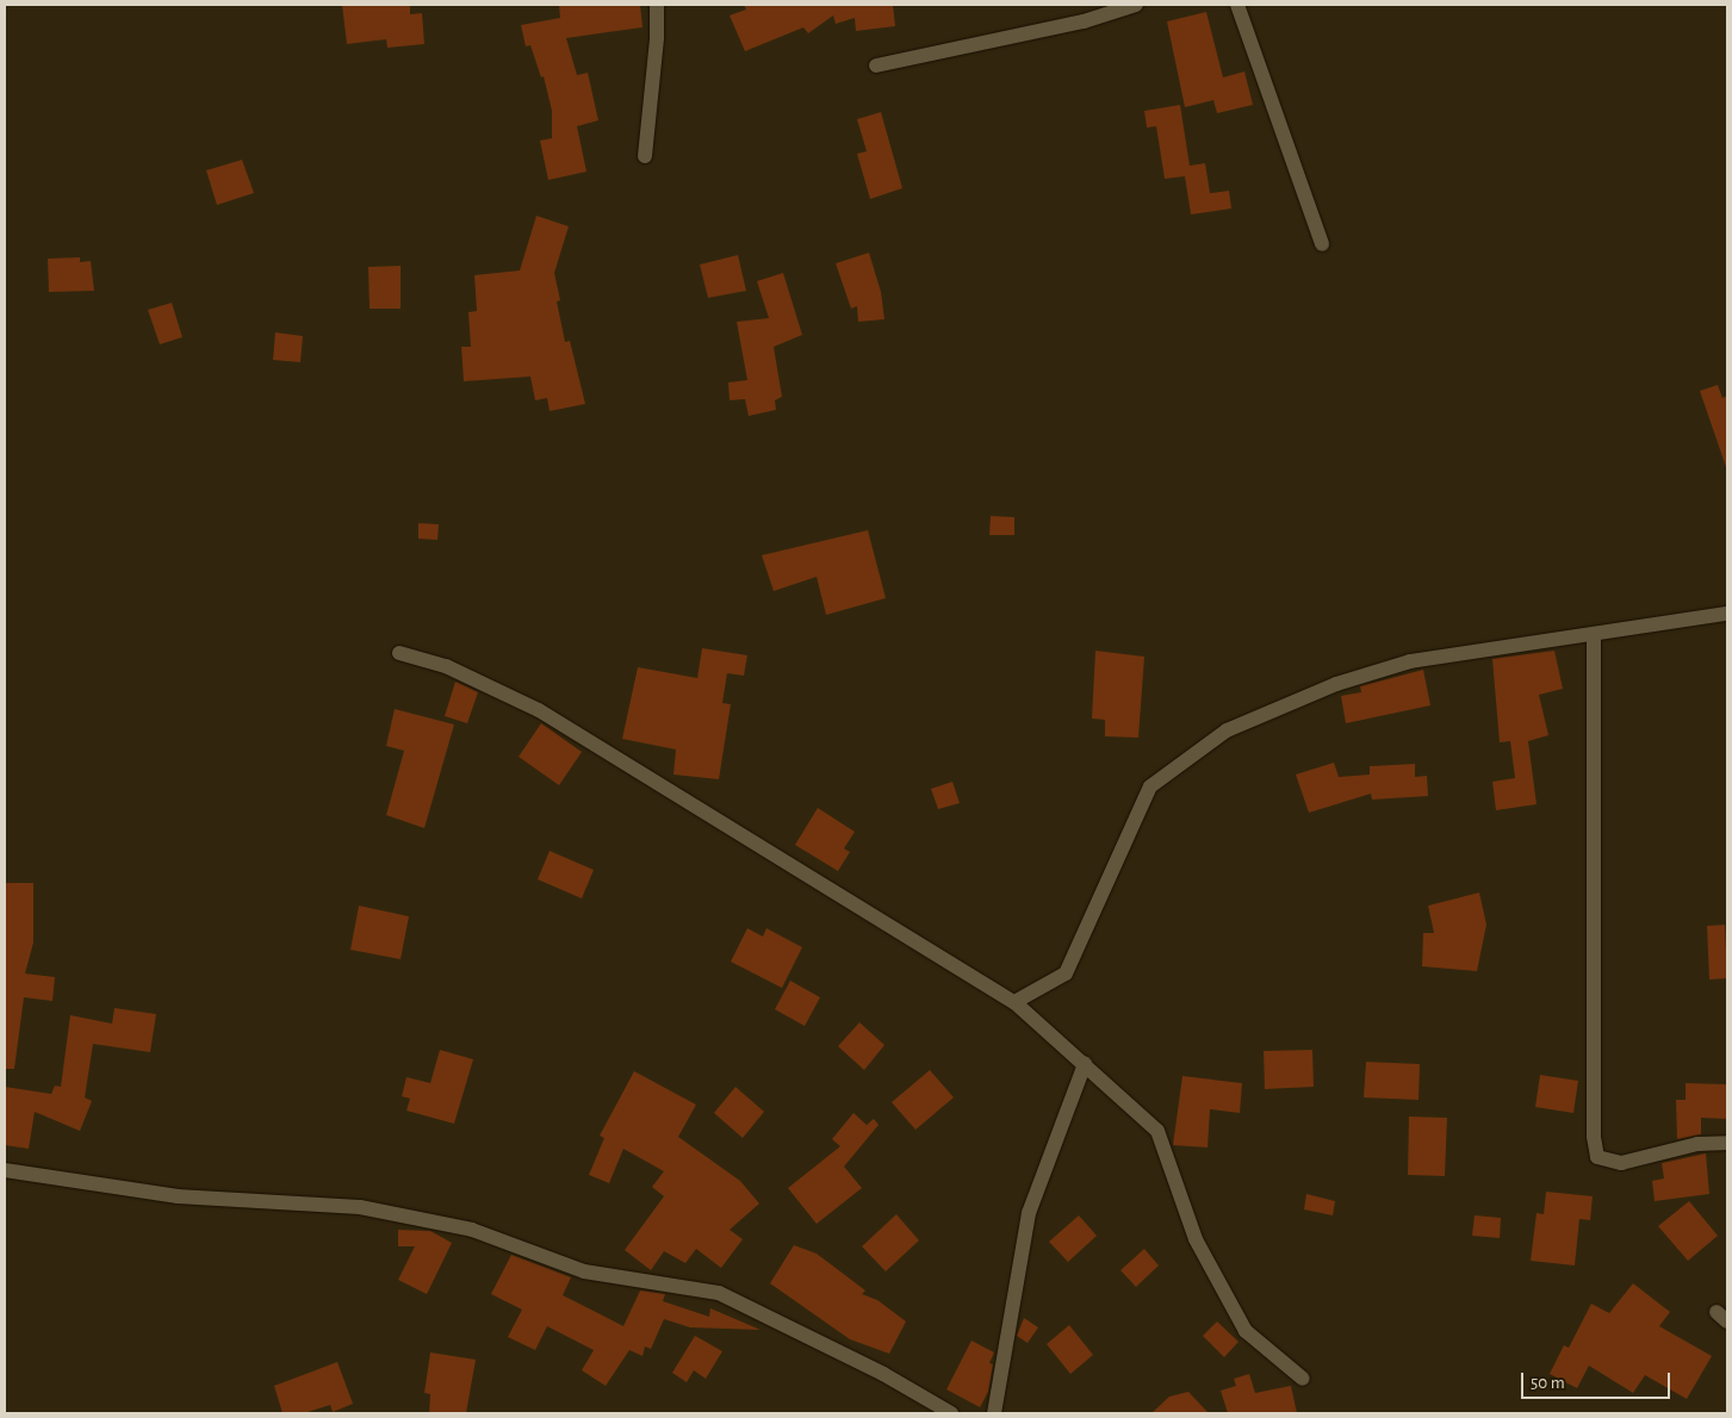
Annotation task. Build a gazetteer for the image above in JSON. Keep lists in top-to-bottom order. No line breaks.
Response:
{"scale_bar":"50 m"}
